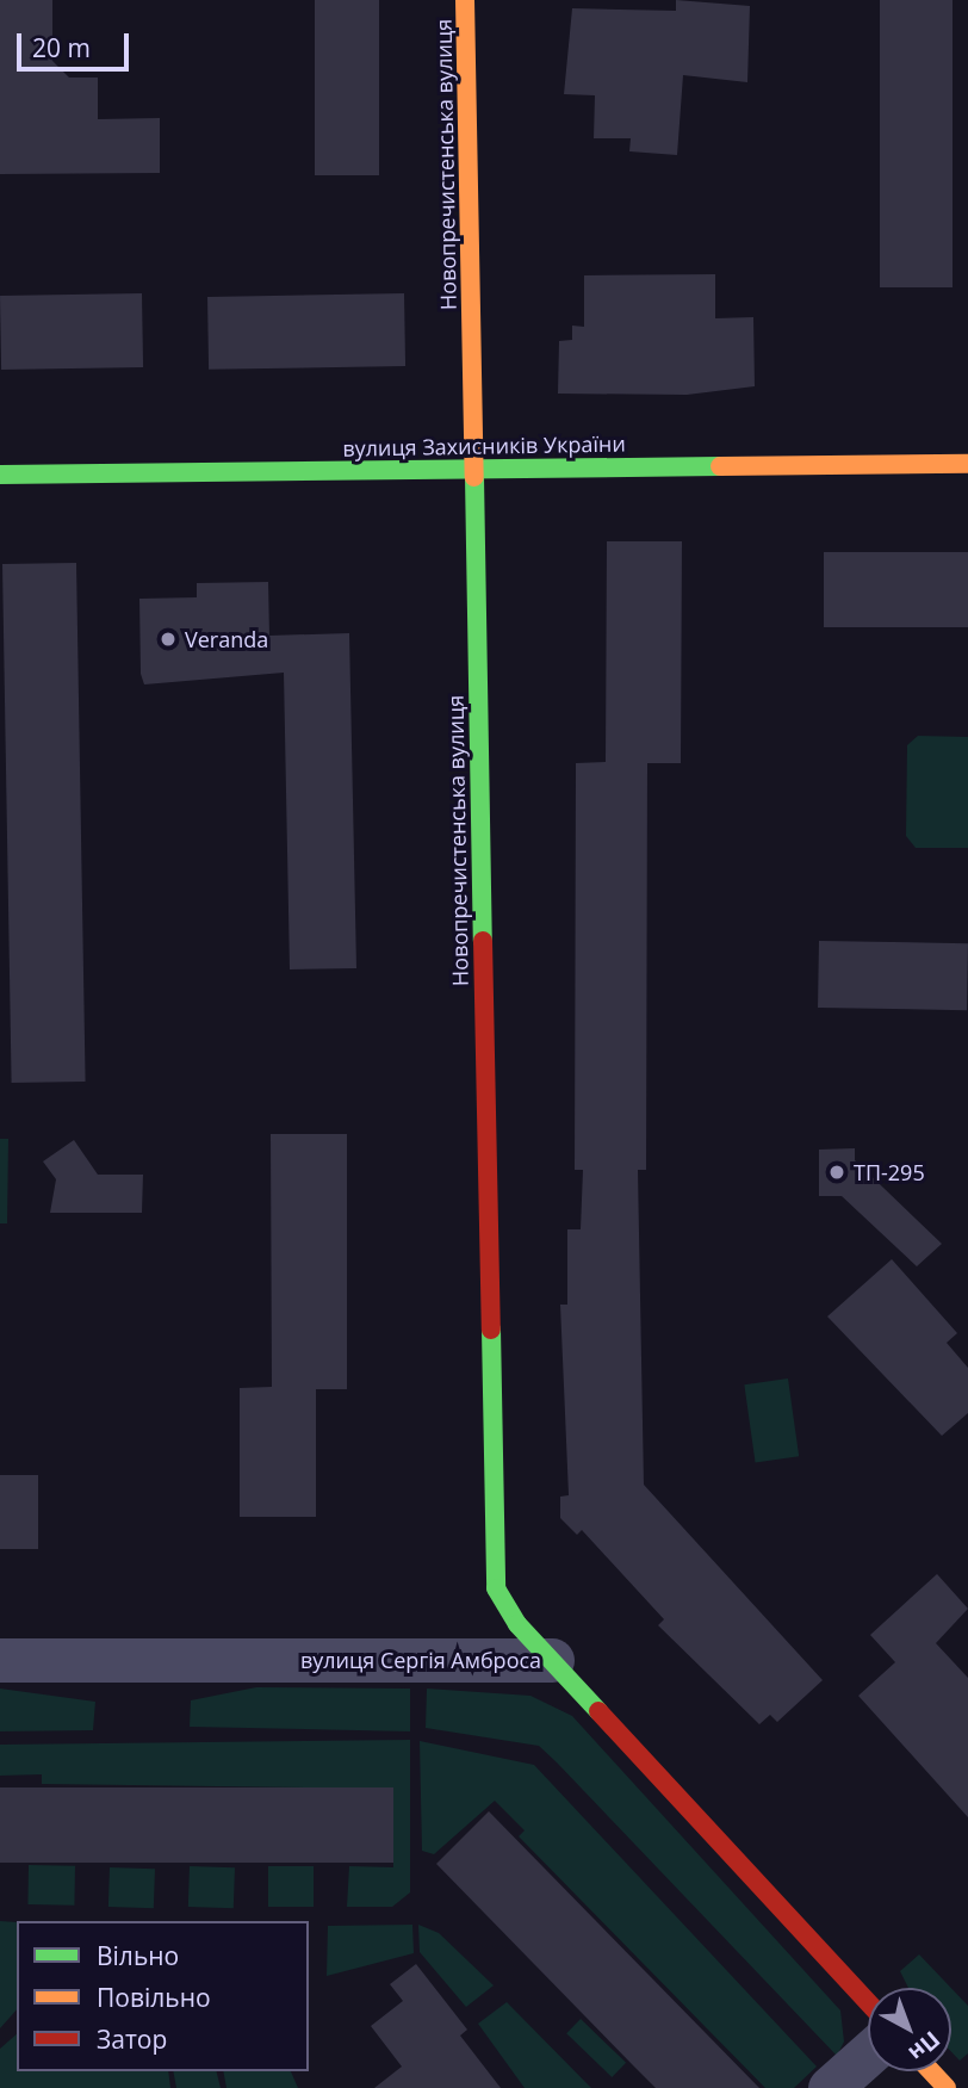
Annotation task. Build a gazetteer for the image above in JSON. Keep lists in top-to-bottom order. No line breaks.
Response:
{"streets":{"street":["Новопречистенська вулиця","вулиця Захисників України","вулиця Сергія Амброса"]},"crossings":[["Новопречистенська вулиця","вулиця Захисників України"],["Новопречистенська вулиця","вулиця Сергія Амброса"]],"places":["Veranda","ТП-295"],"legend":["Вільно","Повільно","Затор"],"scale_bar":"20 m","north":"bottom right"}
